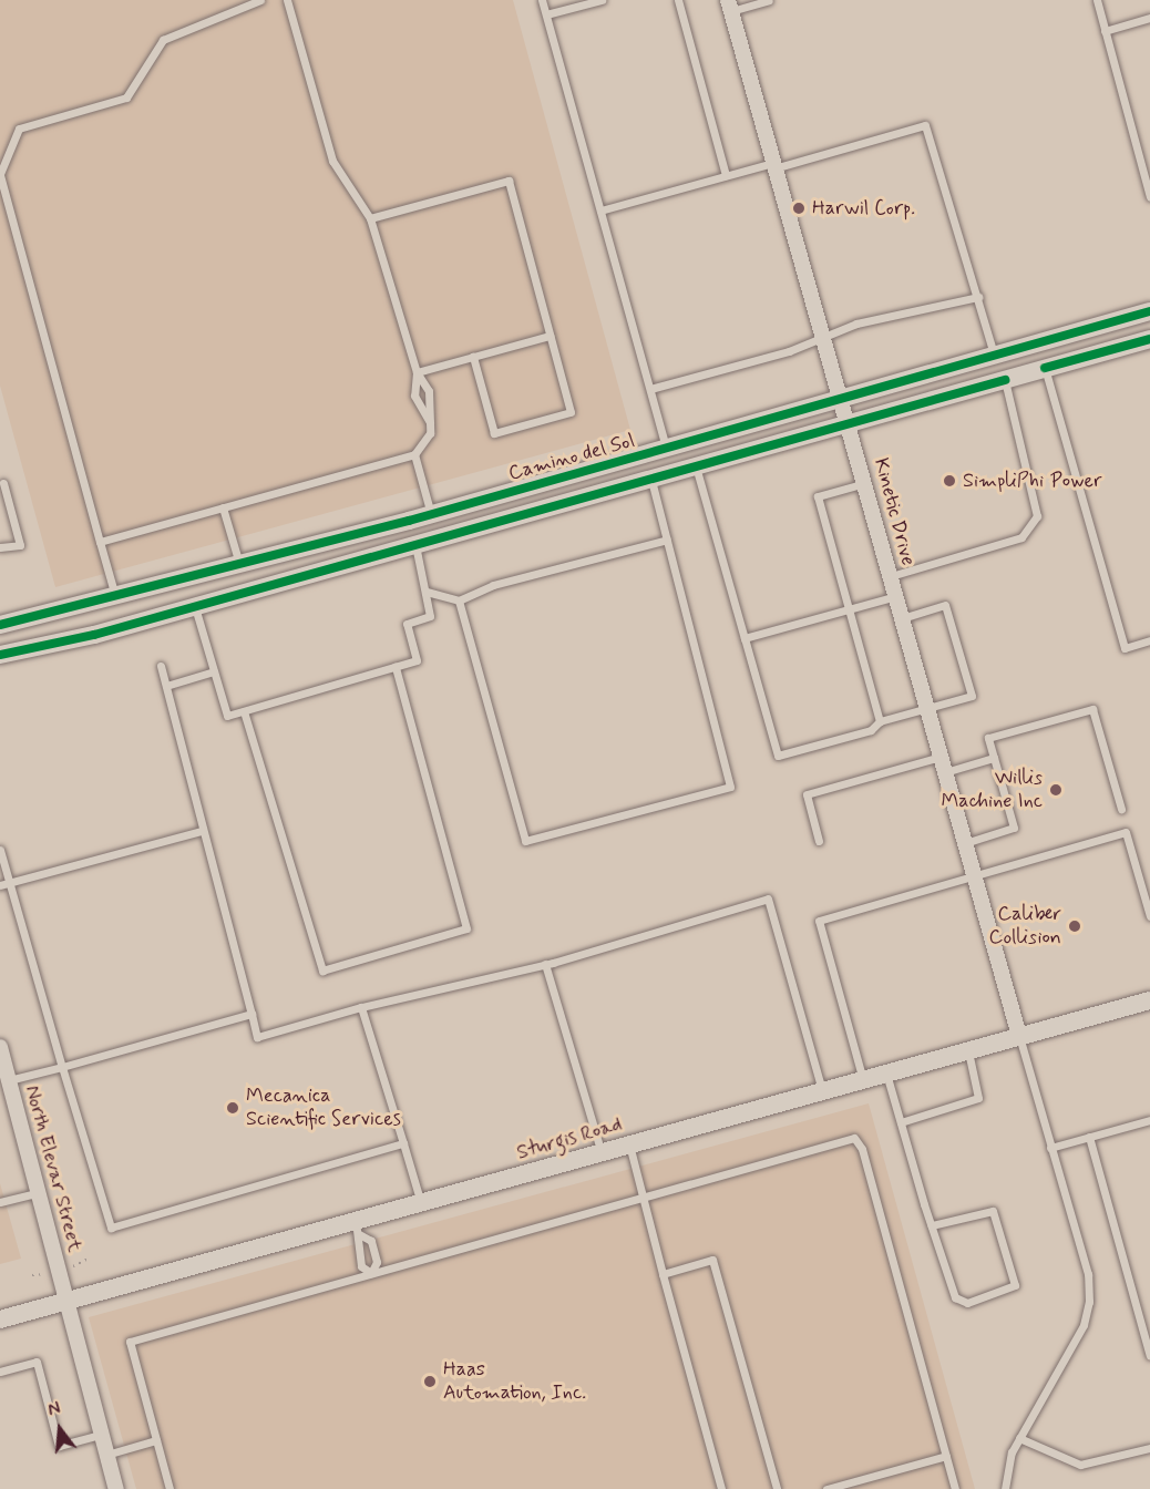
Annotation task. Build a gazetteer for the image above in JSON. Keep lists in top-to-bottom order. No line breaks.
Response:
{"streets":{"street":["Camino del Sol","Kinetic Drive","Sturgis Road","North Elevar Street"]},"crossings":[["Camino del Sol","Kinetic Drive"],["Kinetic Drive","Sturgis Road"],["Sturgis Road","North Elevar Street"]],"places":["Harwil Corp.","SimpliPhi Power","Willis Machine Inc","Caliber Collision","Mecanica Scientific Services","Haas Automation, Inc."],"north":"top"}
